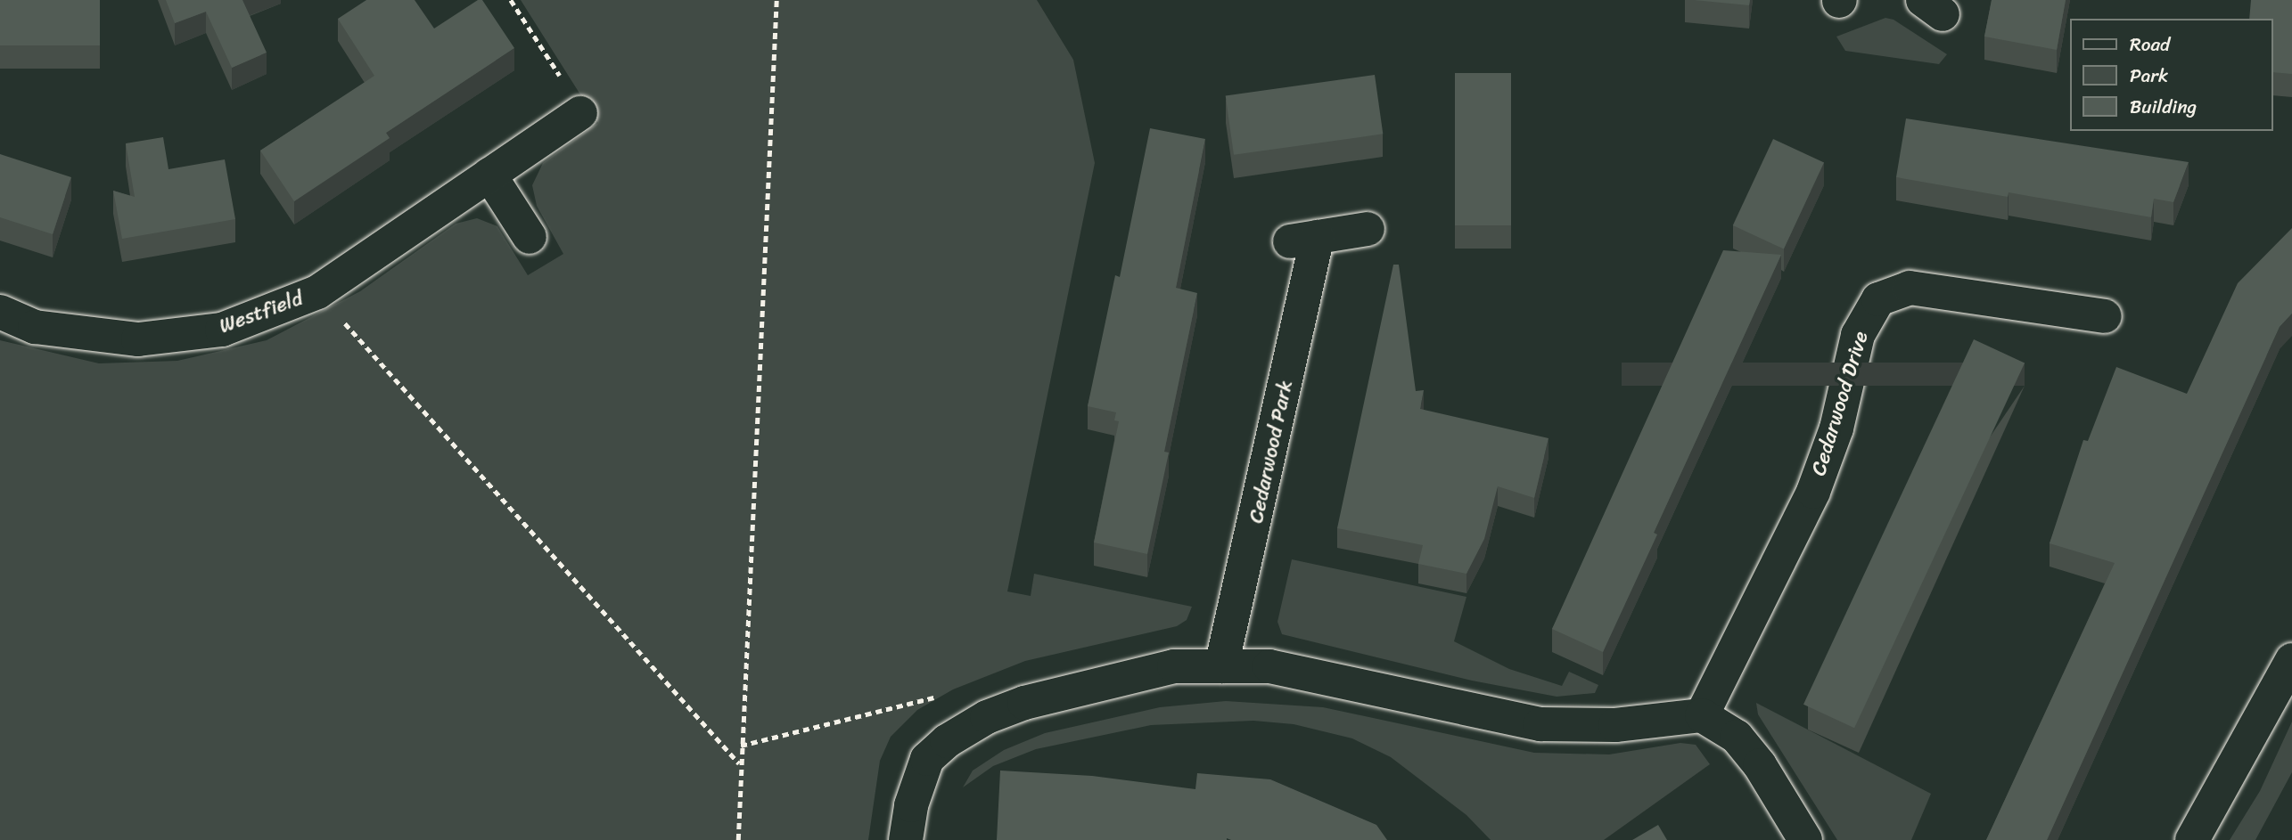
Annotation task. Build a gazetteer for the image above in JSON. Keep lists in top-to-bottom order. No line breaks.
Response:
{"streets":{"street":["Westfield","Cedarwood Drive","Cedarwood Park"]},"legend":["Road","Park","Building"]}
